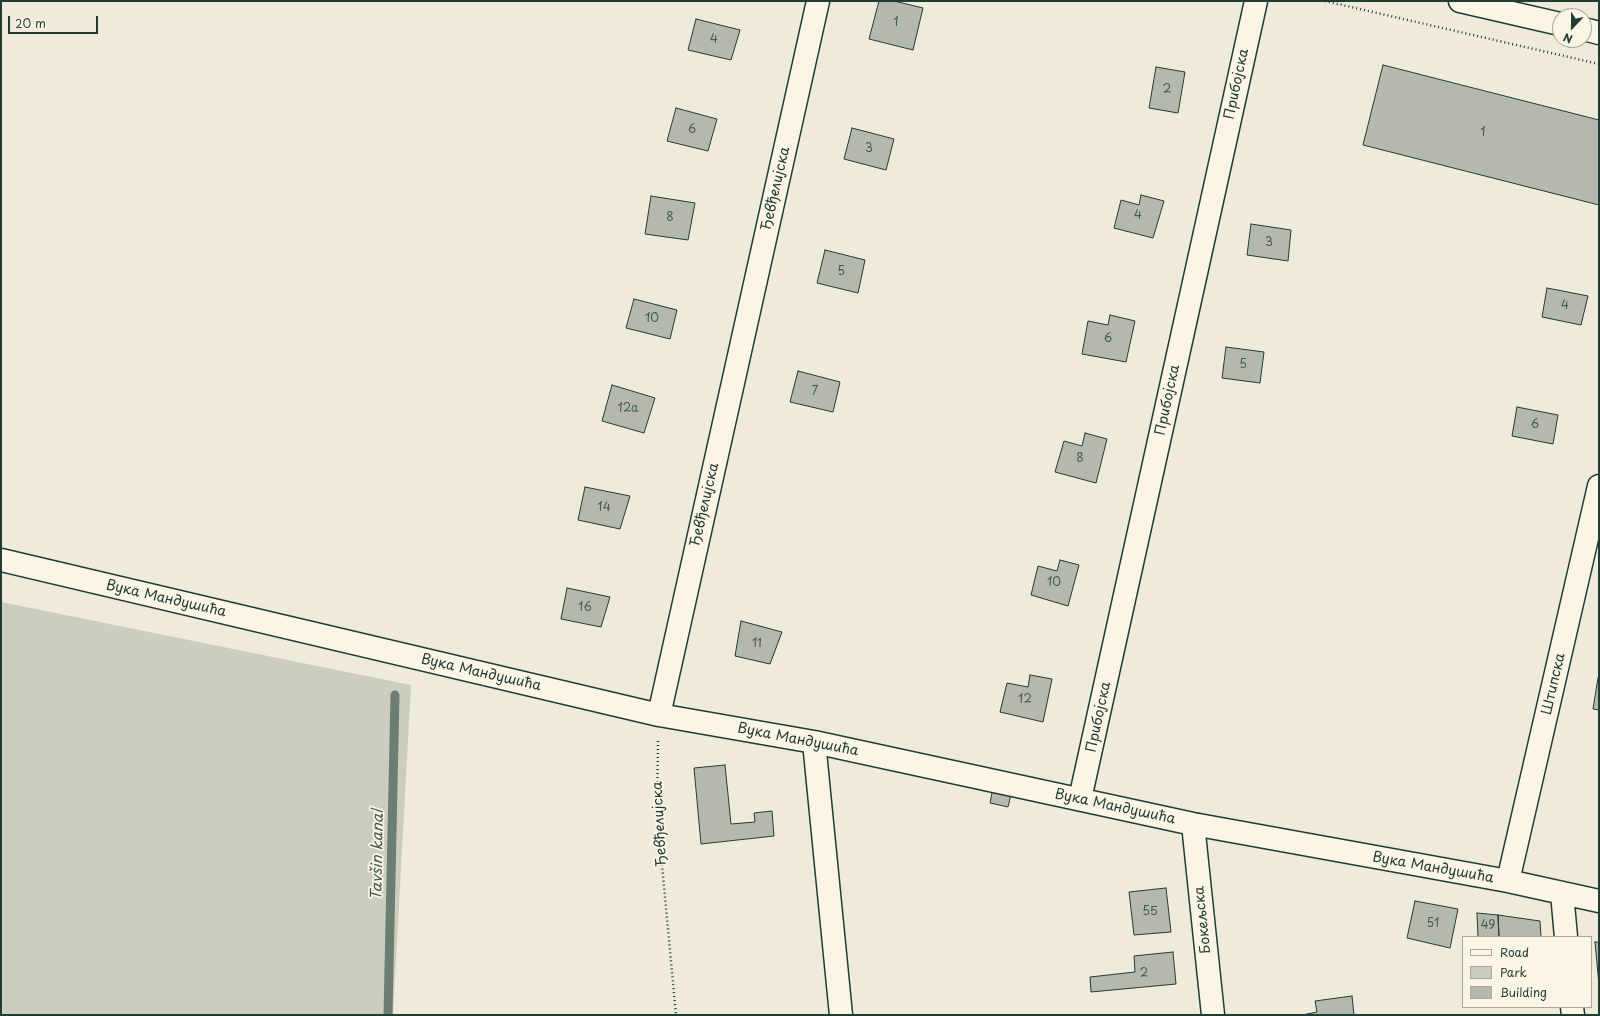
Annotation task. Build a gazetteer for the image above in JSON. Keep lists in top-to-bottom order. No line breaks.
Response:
{"streets":{"street":["Прибојска","Ђевђелијска","Вука Мандушића","Штипска","Бокељска"]},"crossings":[["Прибојска","Вука Мандушића"],["Ђевђелијска","Вука Мандушића"],["Вука Мандушића","Штипска"],["Вука Мандушића","Бокељска"]],"water":["Tavšin kanal"],"house_numbers":["1","4","2","6","1","3","4","8","3","5","4","10","6","5","7","12a","6","8","14","10","16","11","12","55","51","49","2"],"legend":["Road","Park","Building"],"scale_bar":"20 m","north":"bottom"}
